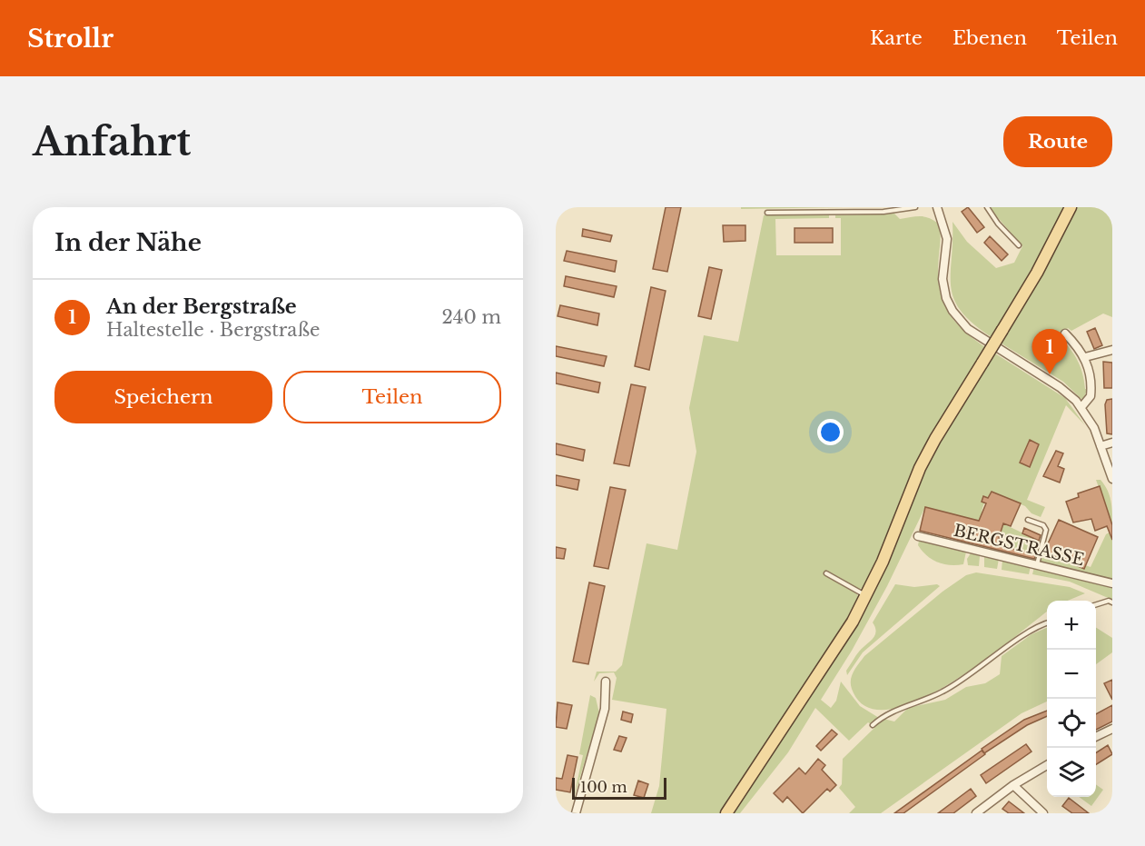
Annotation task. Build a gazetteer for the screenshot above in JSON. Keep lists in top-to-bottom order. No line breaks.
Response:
{"streets":{"street":["BERGSTRASSE"]},"scale_bar":"100 m","page":{"header":"Strollr","nav":["Karte","Ebenen","Teilen"],"buttons":["Route",["Speichern","Teilen"]],"title":"Anfahrt","heading":"In der Nähe","list":[{"mark":"1","name":"An der Bergstraße","note":"Haltestelle · Bergstraße","value":"240 m"}],"pins":"1","map_buttons":["+","−"],"scale":"100 m"}}
